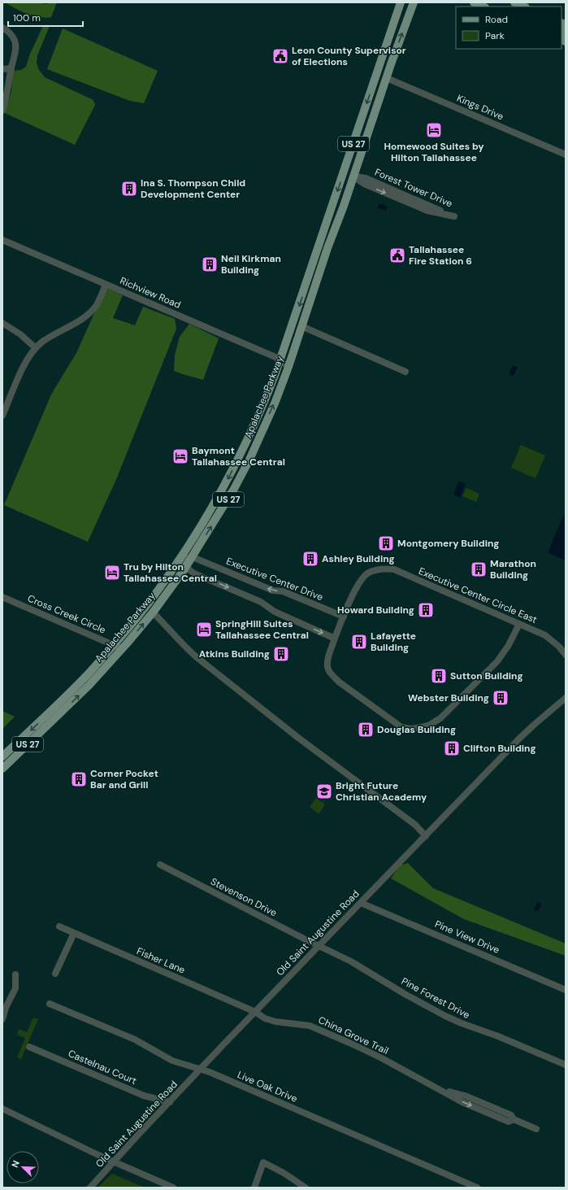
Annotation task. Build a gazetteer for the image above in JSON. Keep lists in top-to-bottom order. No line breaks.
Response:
{"streets":{"main road":["US 27","Apalachee Parkway"],"street":["Kings Drive","Forest Tower Drive","Richview Road","Executive Center Drive","Executive Center Circle East","Cross Creek Circle","Stevenson Drive","Old Saint Augustine Road","Pine View Drive","Fisher Lane","Pine Forest Drive","China Grove Trail","Castelnau Court","Live Oak Drive"]},"crossings":[["Kings Drive","Apalachee Parkway"],["Forest Tower Drive","Apalachee Parkway"],["Richview Road","Apalachee Parkway"],["Apalachee Parkway","Executive Center Drive"],["Apalachee Parkway","Cross Creek Circle"],["Executive Center Drive","Executive Center Circle East"],["Stevenson Drive","Old Saint Augustine Road"],["Stevenson Drive","Pine Forest Drive"],["Old Saint Augustine Road","Pine View Drive"],["Old Saint Augustine Road","Fisher Lane"],["Old Saint Augustine Road","Pine Forest Drive"],["Old Saint Augustine Road","China Grove Trail"],["Old Saint Augustine Road","Castelnau Court"],["Old Saint Augustine Road","Live Oak Drive"],["Fisher Lane","China Grove Trail"]],"places":{"public building":["Leon County Supervisor of Elections","Tallahassee Fire Station 6"],"hotel":["Homewood Suites by Hilton Tallahassee","Baymont Tallahassee Central","Tru by Hilton Tallahassee Central","SpringHill Suites Tallahassee Central"],"building":["Ina S. Thompson Child Development Center","Neil Kirkman Building","Montgomery Building","Ashley Building","Marathon Building","Howard Building","Lafayette Building","Atkins Building","Sutton Building","Webster Building","Douglas Building","Clifton Building","Corner Pocket Bar and Grill"],"school or university":["Bright Future Christian Academy"]},"legend":["Road","Park"],"scale_bar":"100 m","north":"top left"}
